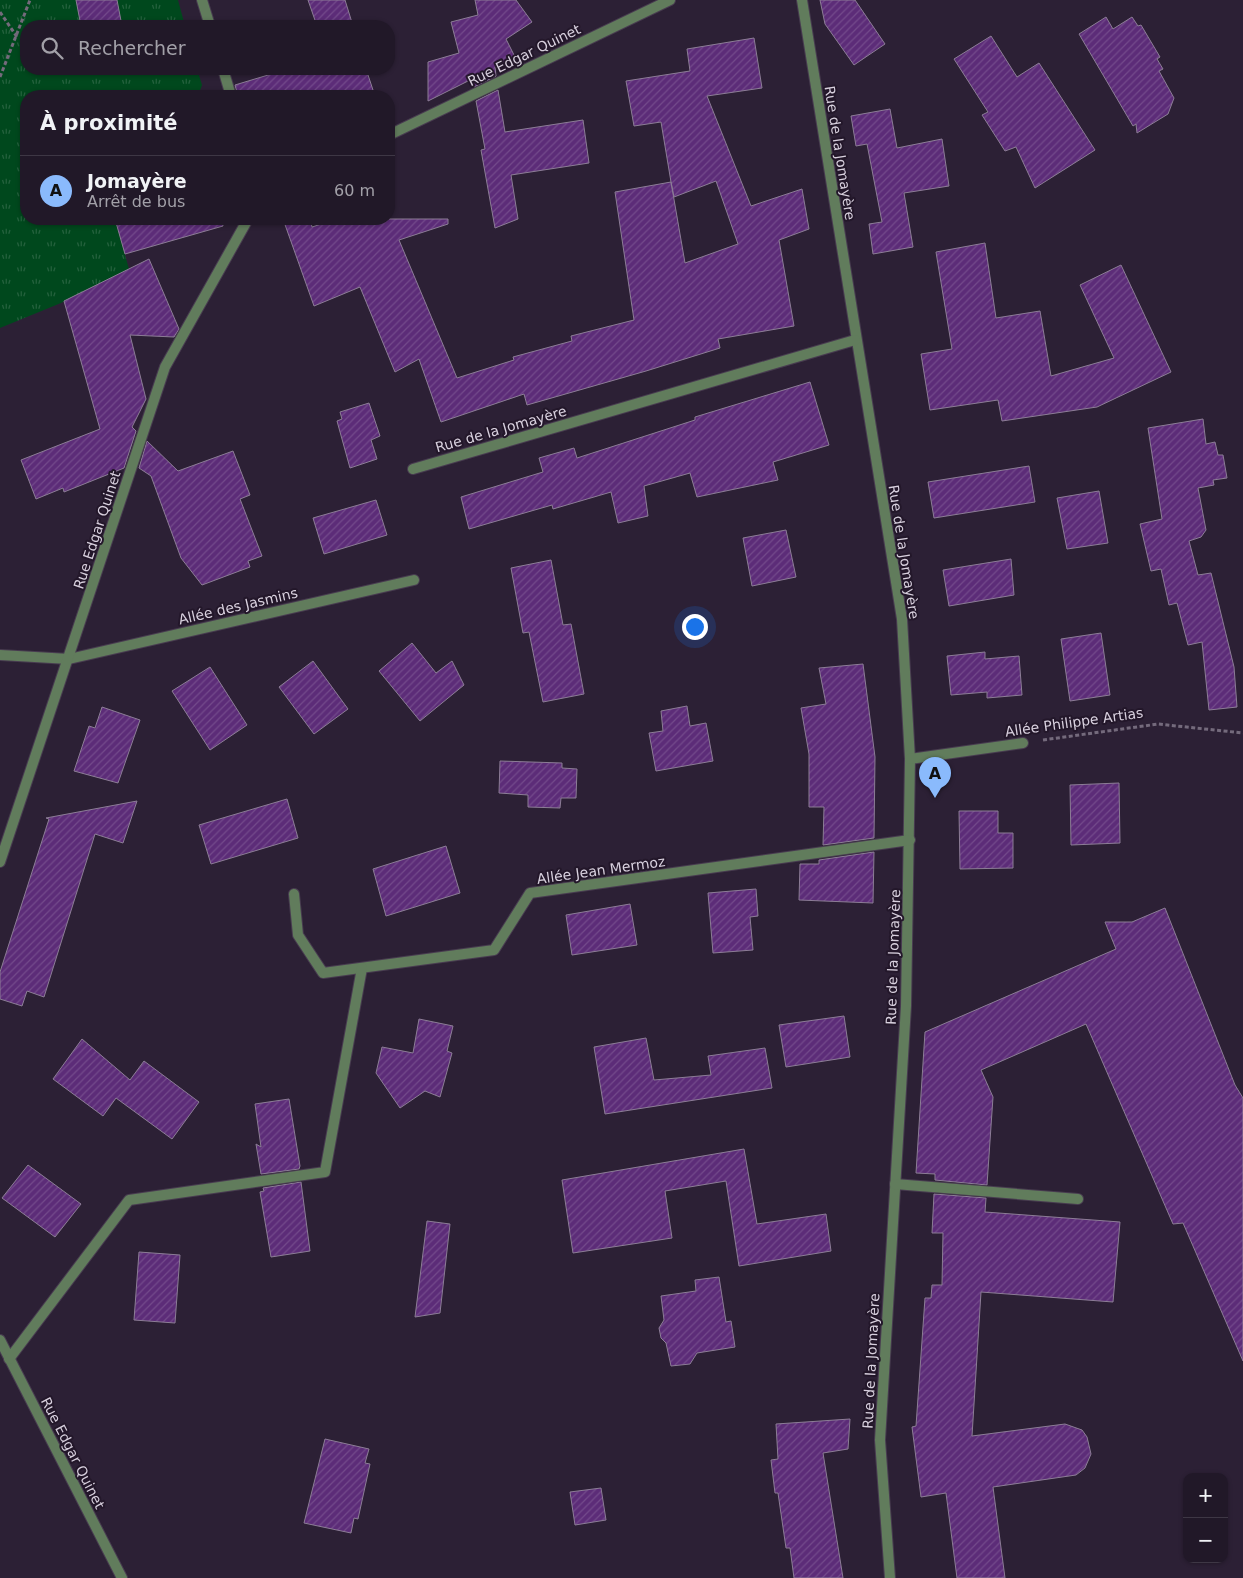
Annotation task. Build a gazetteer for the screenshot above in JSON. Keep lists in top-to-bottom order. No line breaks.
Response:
{"streets":{"street":["Rue Edgar Quinet","Rue de la Jomayère","Allée des Jasmins","Allée Philippe Artias","Allée Jean Mermoz"]},"crossings":[["Rue Edgar Quinet","Allée des Jasmins"],["Rue de la Jomayère","Allée Philippe Artias"],["Rue de la Jomayère","Allée Jean Mermoz"]],"page":{"search":"Rechercher","heading":"À proximité","list":[{"mark":"A","name":"Jomayère","note":"Arrêt de bus","value":"60 m"}],"pins":"A","map_buttons":["+","−"]}}
